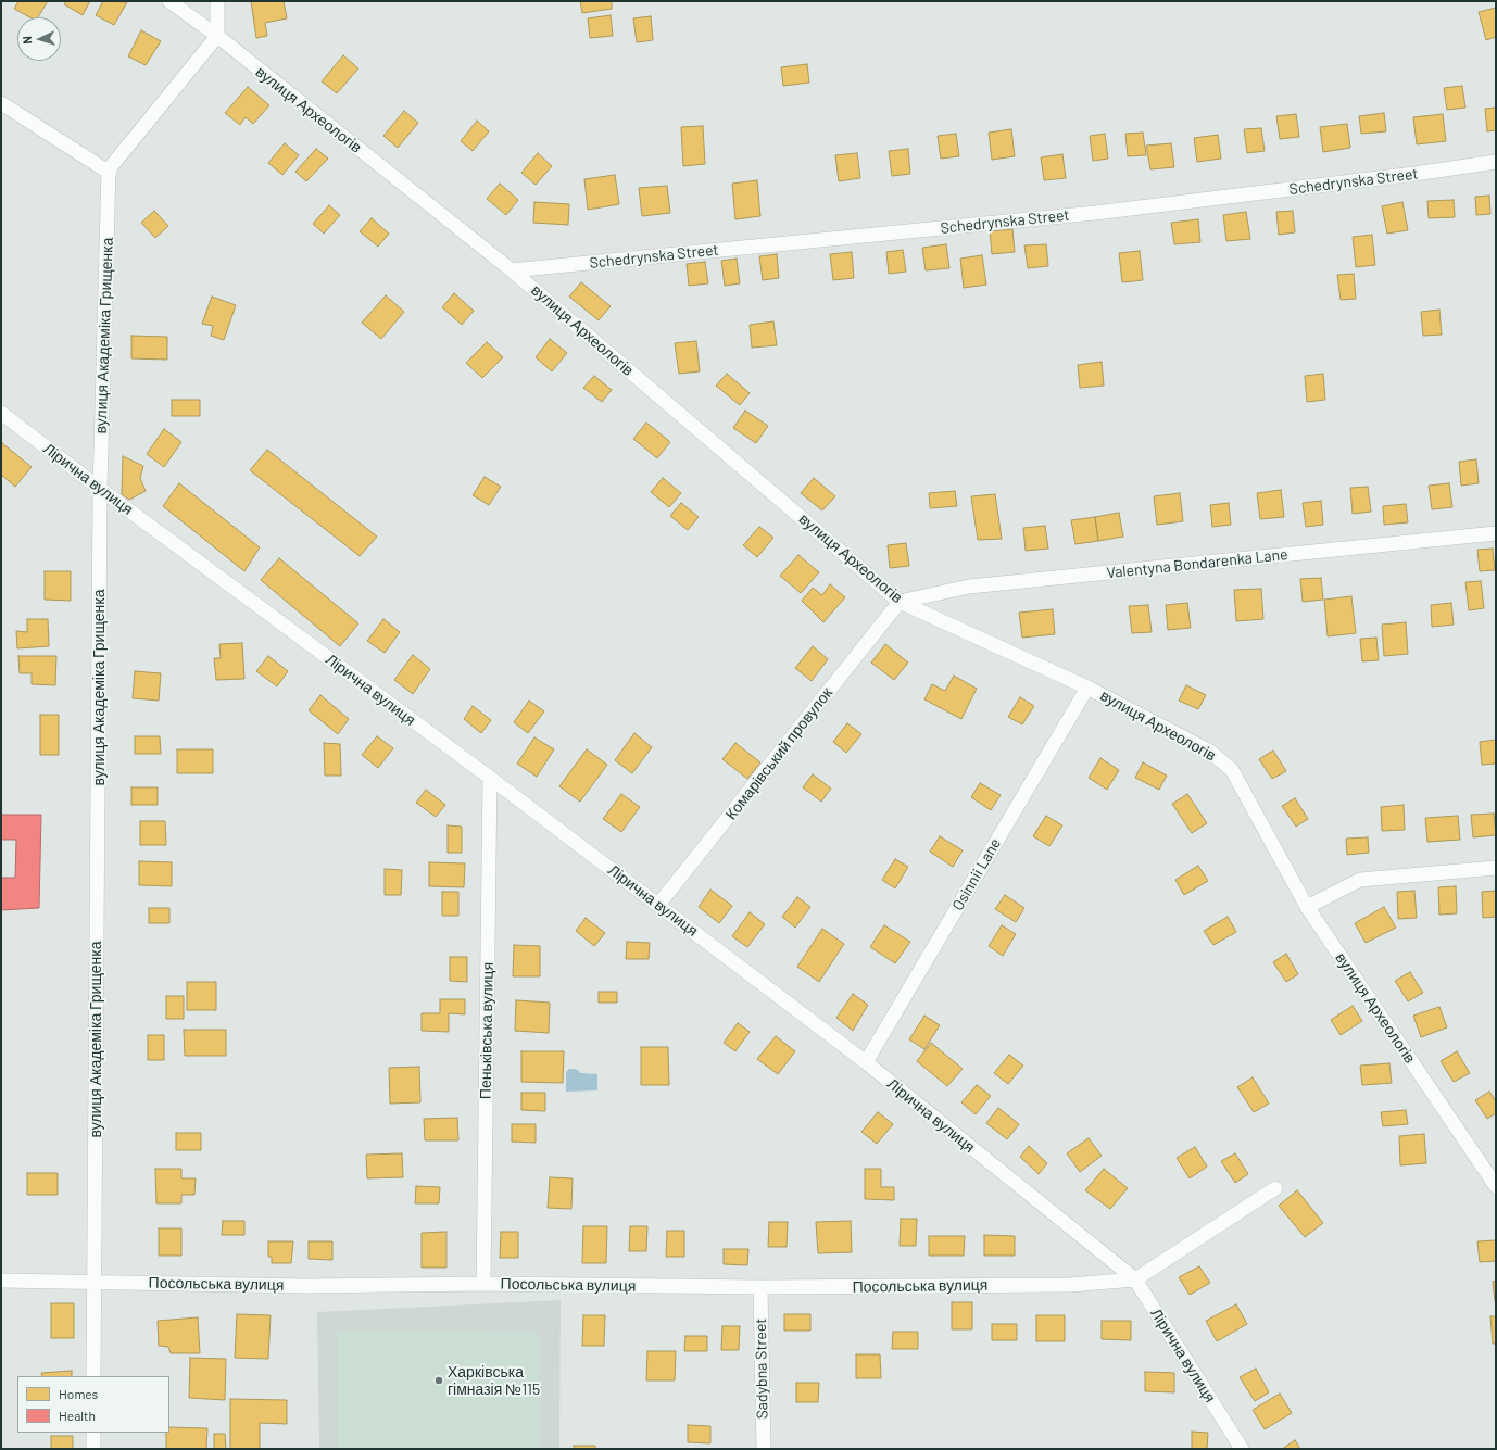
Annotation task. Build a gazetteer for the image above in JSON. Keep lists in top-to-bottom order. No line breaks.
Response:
{"streets":{"street":["вулиця Археологів","Schedrynska Street","вулиця Академіка Грищенка","Лірична вулиця","Valentyna Bondarenka Lane","Комарівський провулок","Osinnii Lane","Пеньківська вулиця","Посольська вулиця","Sadybna Street"]},"crossings":[["вулиця Археологів","Schedrynska Street"],["вулиця Археологів","Valentyna Bondarenka Lane"],["вулиця Археологів","Комарівський провулок"],["вулиця Археологів","Osinnii Lane"],["вулиця Академіка Грищенка","Лірична вулиця"],["вулиця Академіка Грищенка","Посольська вулиця"],["Лірична вулиця","Комарівський провулок"],["Лірична вулиця","Osinnii Lane"],["Лірична вулиця","Пеньківська вулиця"],["Лірична вулиця","Посольська вулиця"],["Valentyna Bondarenka Lane","Комарівський провулок"],["Пеньківська вулиця","Посольська вулиця"],["Посольська вулиця","Sadybna Street"]],"places":["Харківська гімназія №115"],"legend":["Homes","Health"],"north":"left"}
